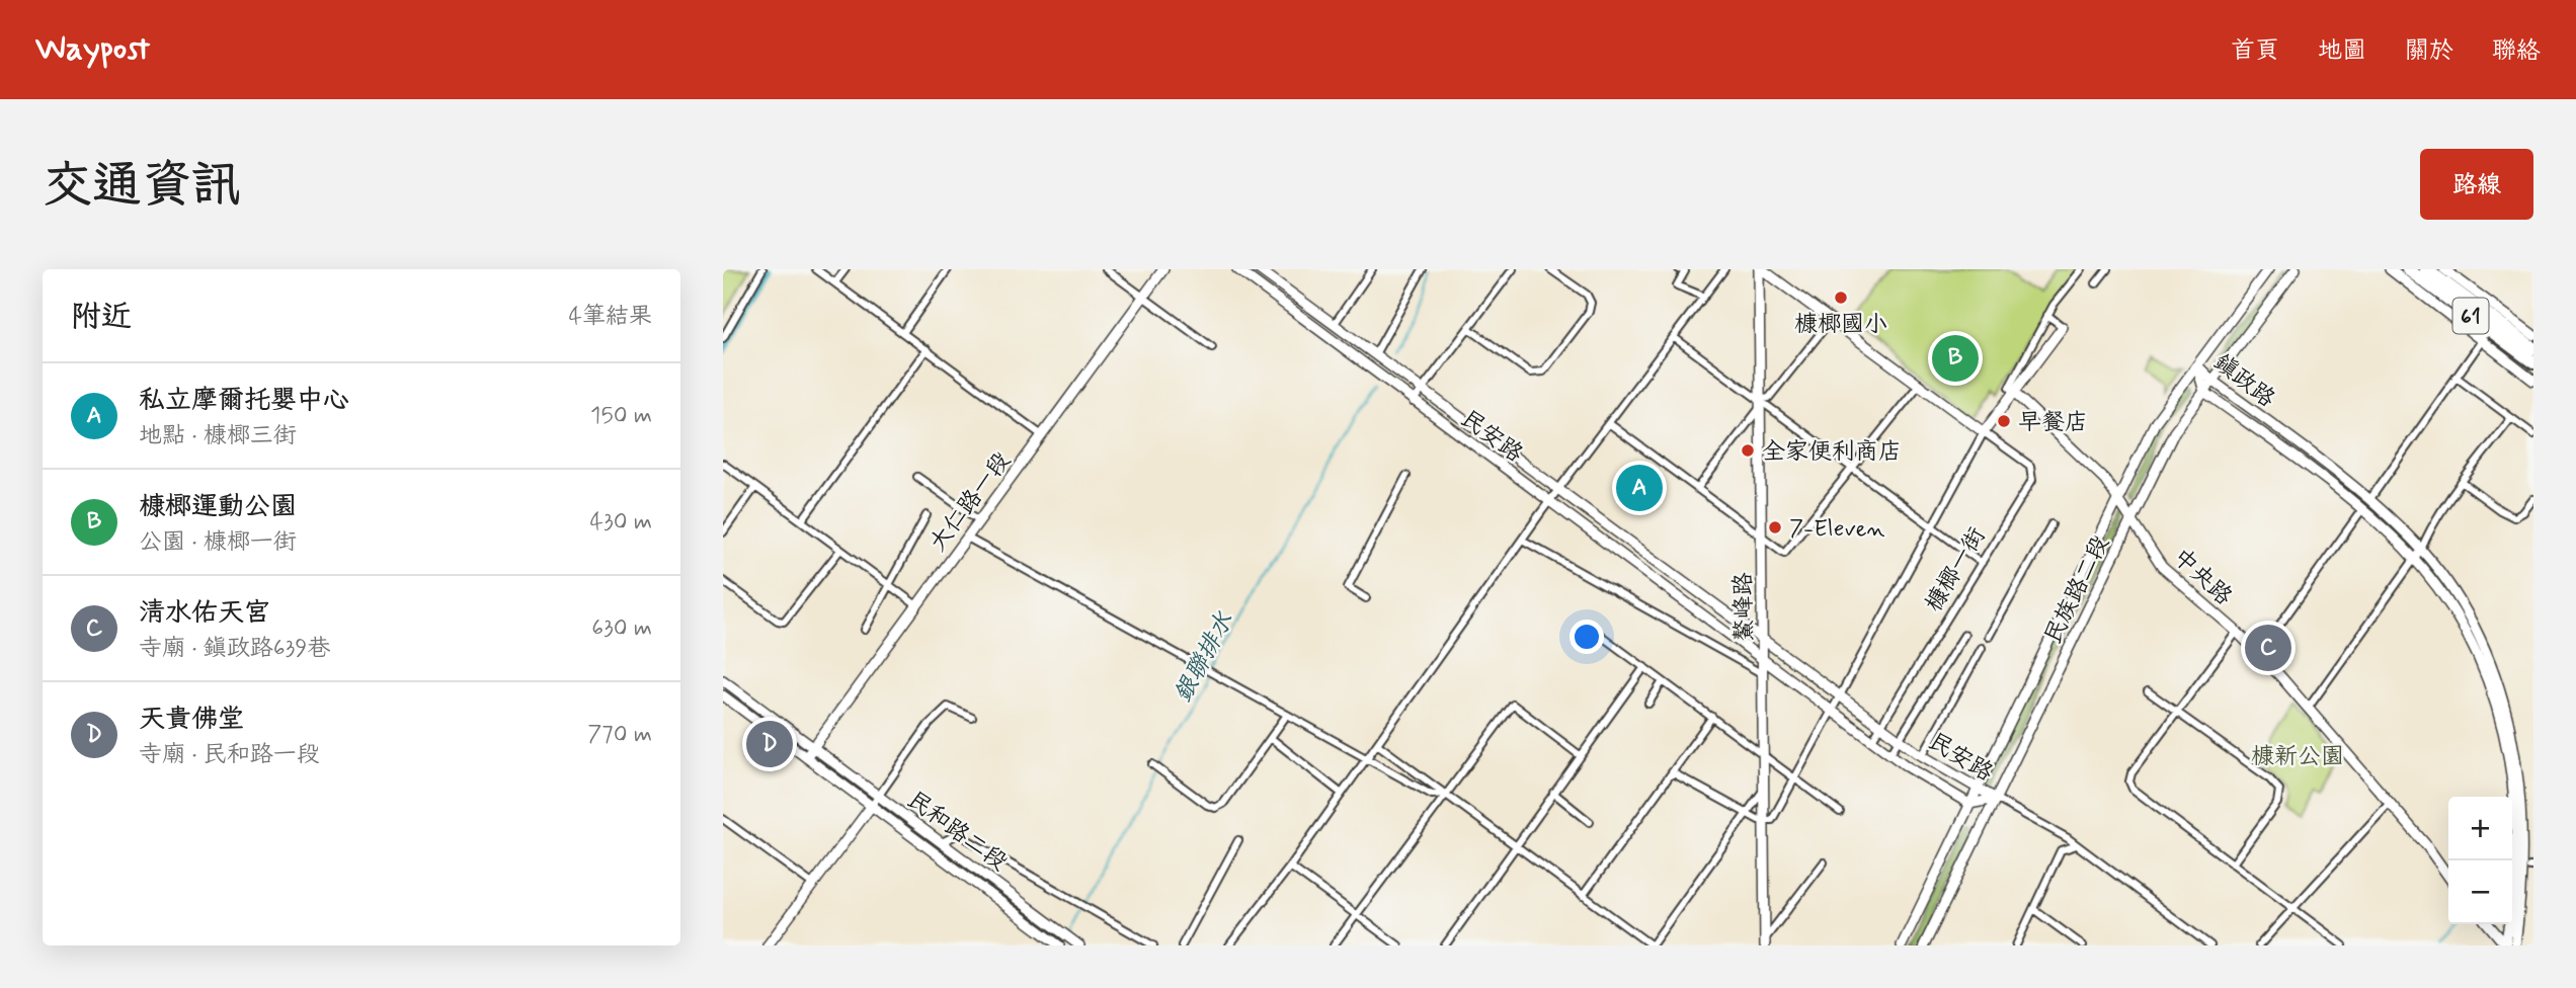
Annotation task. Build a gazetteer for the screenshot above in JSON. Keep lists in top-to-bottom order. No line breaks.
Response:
{"streets":{"highway":["61"],"street":["鎮政路","民安路","大仁路一段","槺榔一街","中央路","民族路二段","鰲峰路","民和路二段"]},"crossings":[["鎮政路","民族路二段"],["民安路","槺榔一街"],["民安路","民族路二段"],["民安路","鰲峰路"],["大仁路一段","民和路二段"],["槺榔一街","鰲峰路"],["中央路","民族路二段"]],"water":["銀聯排水"],"parks":["槺新公園"],"places":["槺榔國小","早餐店","全家便利商店","7-Eleven"],"page":{"header":"Waypost","nav":["首頁","地圖","關於","聯絡"],"title":"交通資訊","buttons":"路線","heading":["附近","4筆結果"],"pins":["B","A","C","D"],"list":[{"mark":"A","name":"私立摩爾托嬰中心","note":"地點 · 槺榔三街","value":"150 m"},{"mark":"B","name":"槺榔運動公園","note":"公園 · 槺榔一街","value":"430 m"},{"mark":"C","name":"清水佑天宮","note":"寺廟 · 鎮政路639巷","value":"630 m"},{"mark":"D","name":"天貴佛堂","note":"寺廟 · 民和路一段","value":"770 m"}],"map_buttons":["+","−"]}}
